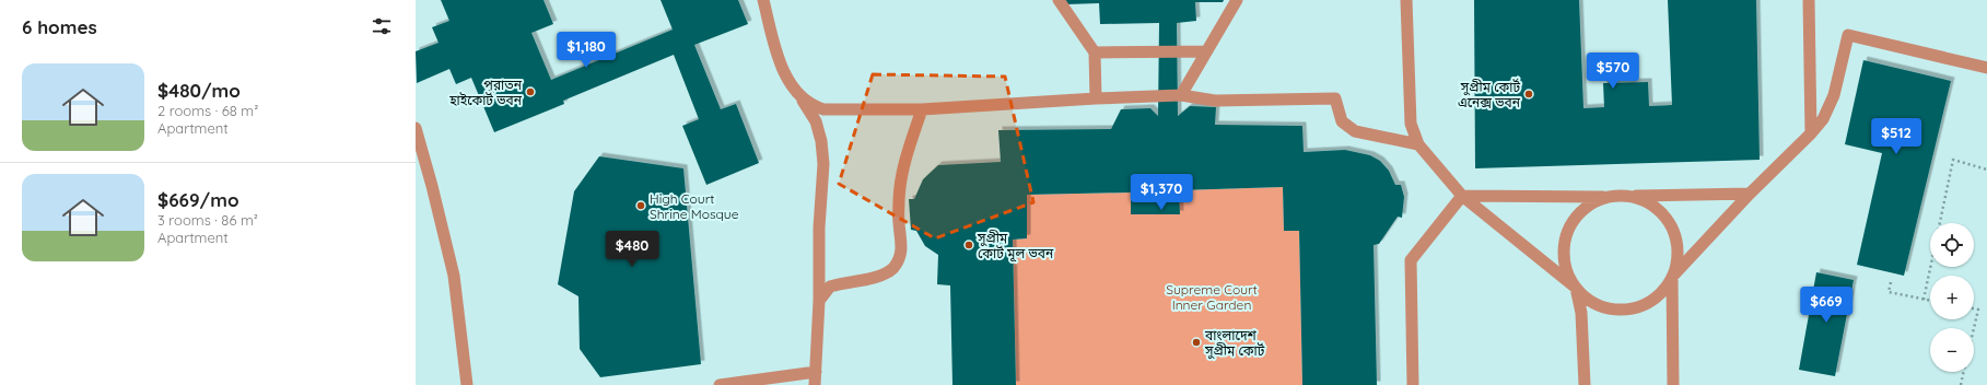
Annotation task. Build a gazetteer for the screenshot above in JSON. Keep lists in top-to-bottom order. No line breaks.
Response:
{"parks":["Supreme Court Inner Garden"],"places":["পুরাতন হাইকোর্ট ভবন","সুপ্রীম কোর্ট এনেক্স ভবন","High Court Shrine Mosque","সুপ্রীম কোর্ট মূল ভবন","বাংলাদেশ সুপ্রীম কোর্ট"],"page":{"heading":"6 homes","price":["$1,180","$570","$512","$1,370","$480","$669"],"list":[{"name":"$480/mo","note":"2 rooms · 68 m² · Apartment"},{"name":"$669/mo","note":"3 rooms · 86 m² · Apartment"}],"map_buttons":["+","−"]}}
